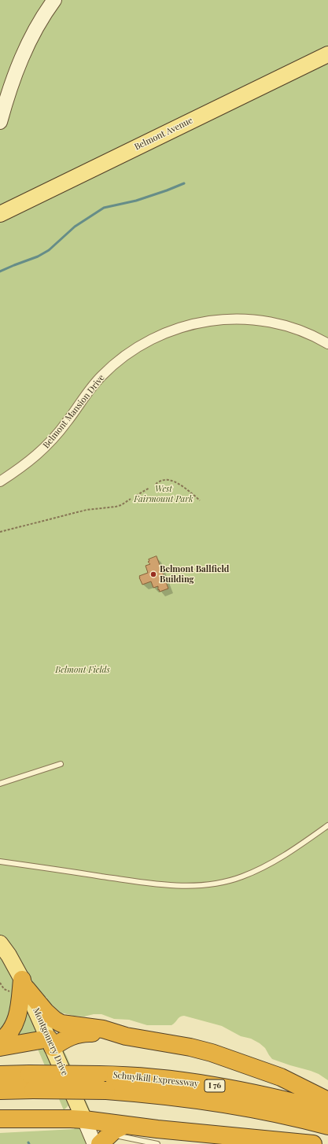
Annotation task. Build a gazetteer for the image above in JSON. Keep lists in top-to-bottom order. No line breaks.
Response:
{"streets":{"highway":["Schuylkill Expressway","I 76"],"main road":["Belmont Avenue","Montgomery Drive"],"street":["Belmont Mansion Drive"]},"parks":["West Fairmount Park","Belmont Fields"],"places":["Belmont Ballfield Building"]}
